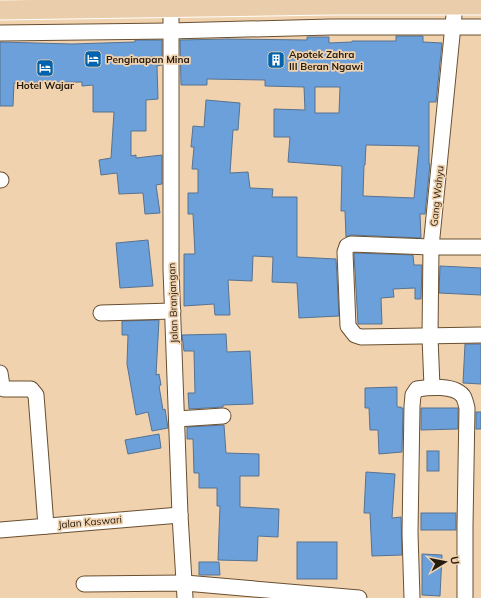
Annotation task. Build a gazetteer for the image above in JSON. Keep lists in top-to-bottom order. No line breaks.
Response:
{"streets":{"street":["Gang Wahyu","Jalan Branjangan","Jalan Kaswari"]},"crossings":[["Jalan Branjangan","Jalan Kaswari"]],"places":{"hotel":["Penginapan Mina","Hotel Wajar"],"building":["Apotek Zahra III Beran Ngawi"]},"north":"right"}
